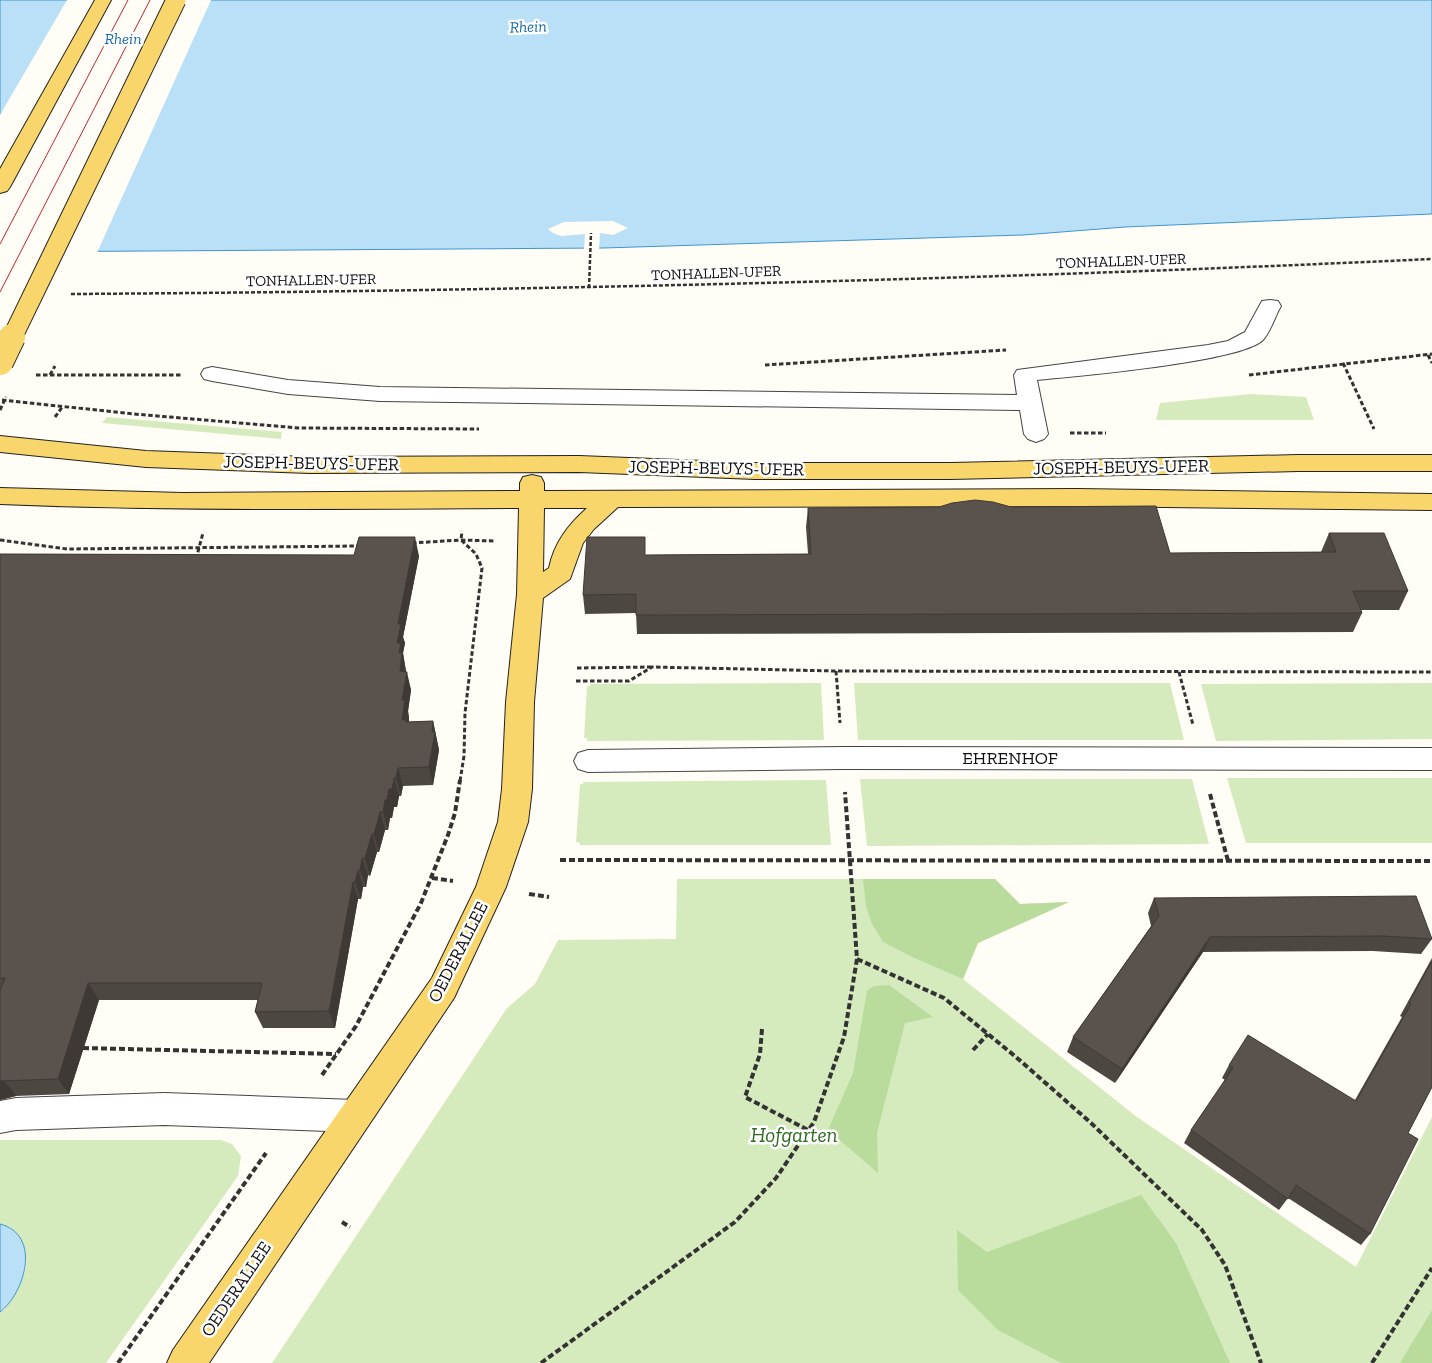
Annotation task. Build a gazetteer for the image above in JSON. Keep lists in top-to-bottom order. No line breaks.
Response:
{"streets":{"main road":["JOSEPH-BEUYS-UFER","OEDERALLEE"],"street":["EHRENHOF"],"path":["TONHALLEN-UFER"]},"crossings":[["JOSEPH-BEUYS-UFER","OEDERALLEE"]],"water":["Rhein"],"parks":["Hofgarten"]}
